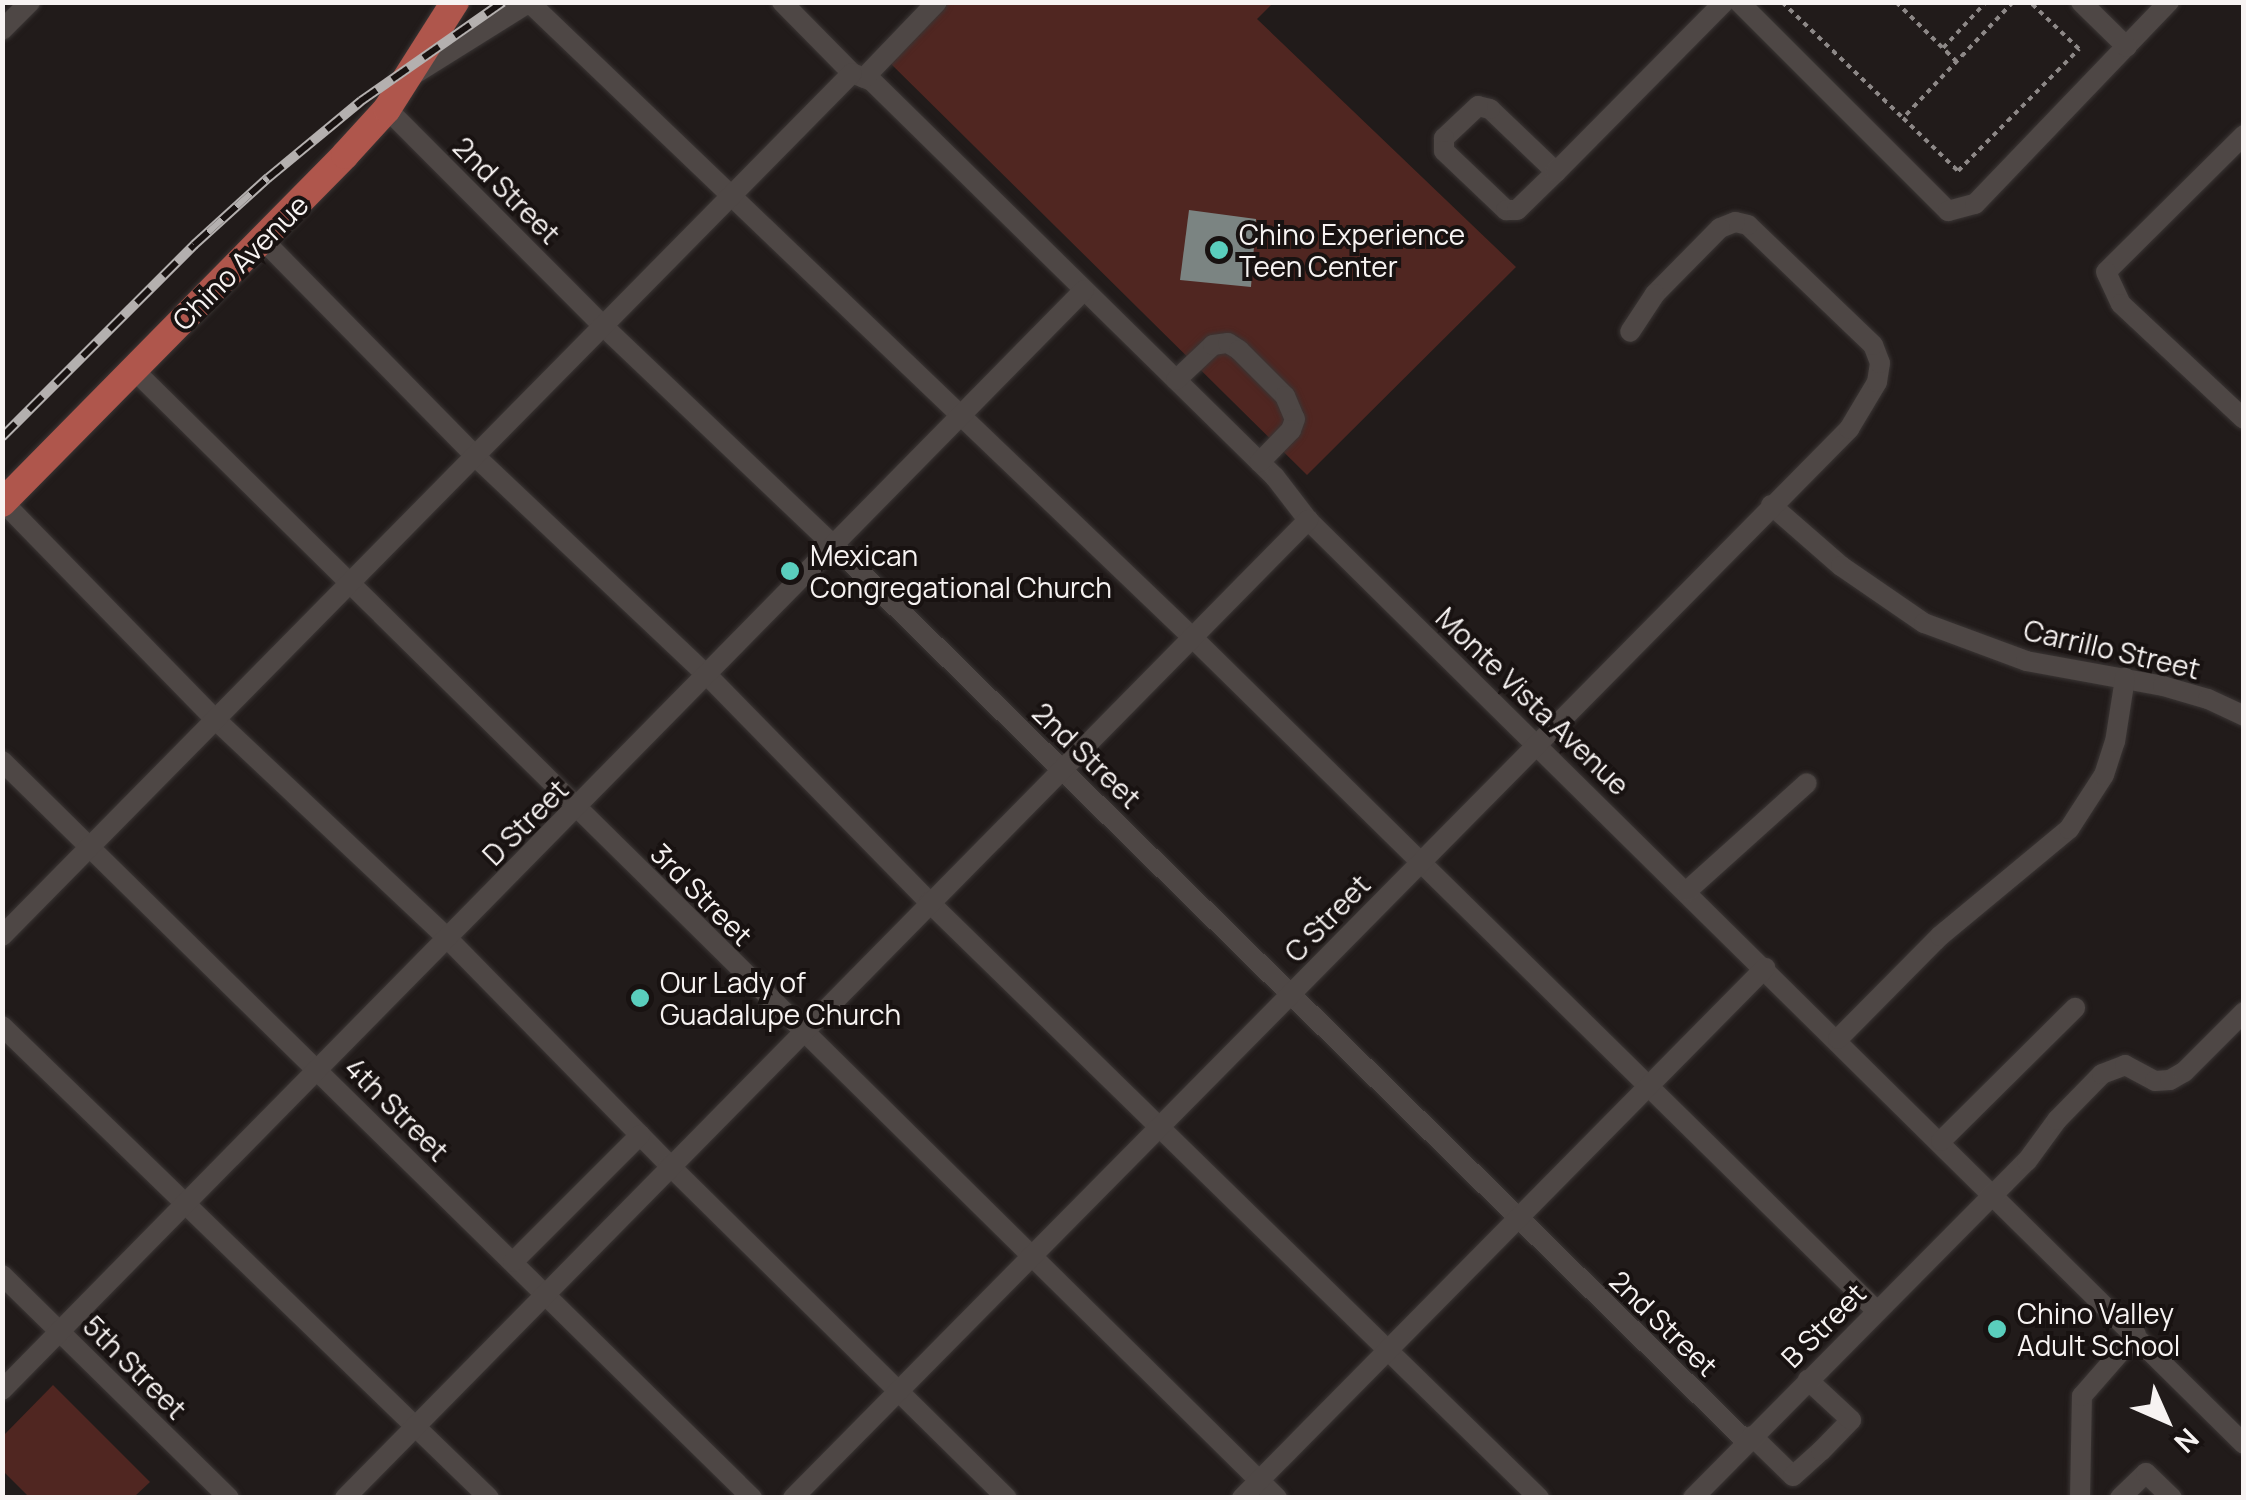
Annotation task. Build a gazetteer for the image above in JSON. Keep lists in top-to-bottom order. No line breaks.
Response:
{"streets":{"main road":["Chino Avenue"],"street":["2nd Street","Carrillo Street","Monte Vista Avenue","D Street","3rd Street","C Street","4th Street","B Street","5th Street"]},"crossings":[["2nd Street","Chino Avenue"],["2nd Street","D Street"],["2nd Street","C Street"],["2nd Street","B Street"],["Chino Avenue","3rd Street"],["Carrillo Street","C Street"],["Monte Vista Avenue","D Street"],["Monte Vista Avenue","C Street"],["Monte Vista Avenue","B Street"],["D Street","3rd Street"],["D Street","4th Street"],["D Street","5th Street"],["3rd Street","C Street"]],"places":["Chino Experience Teen Center","Mexican Congregational Church","Our Lady of Guadalupe Church","Chino Valley Adult School"],"north":"bottom right"}
